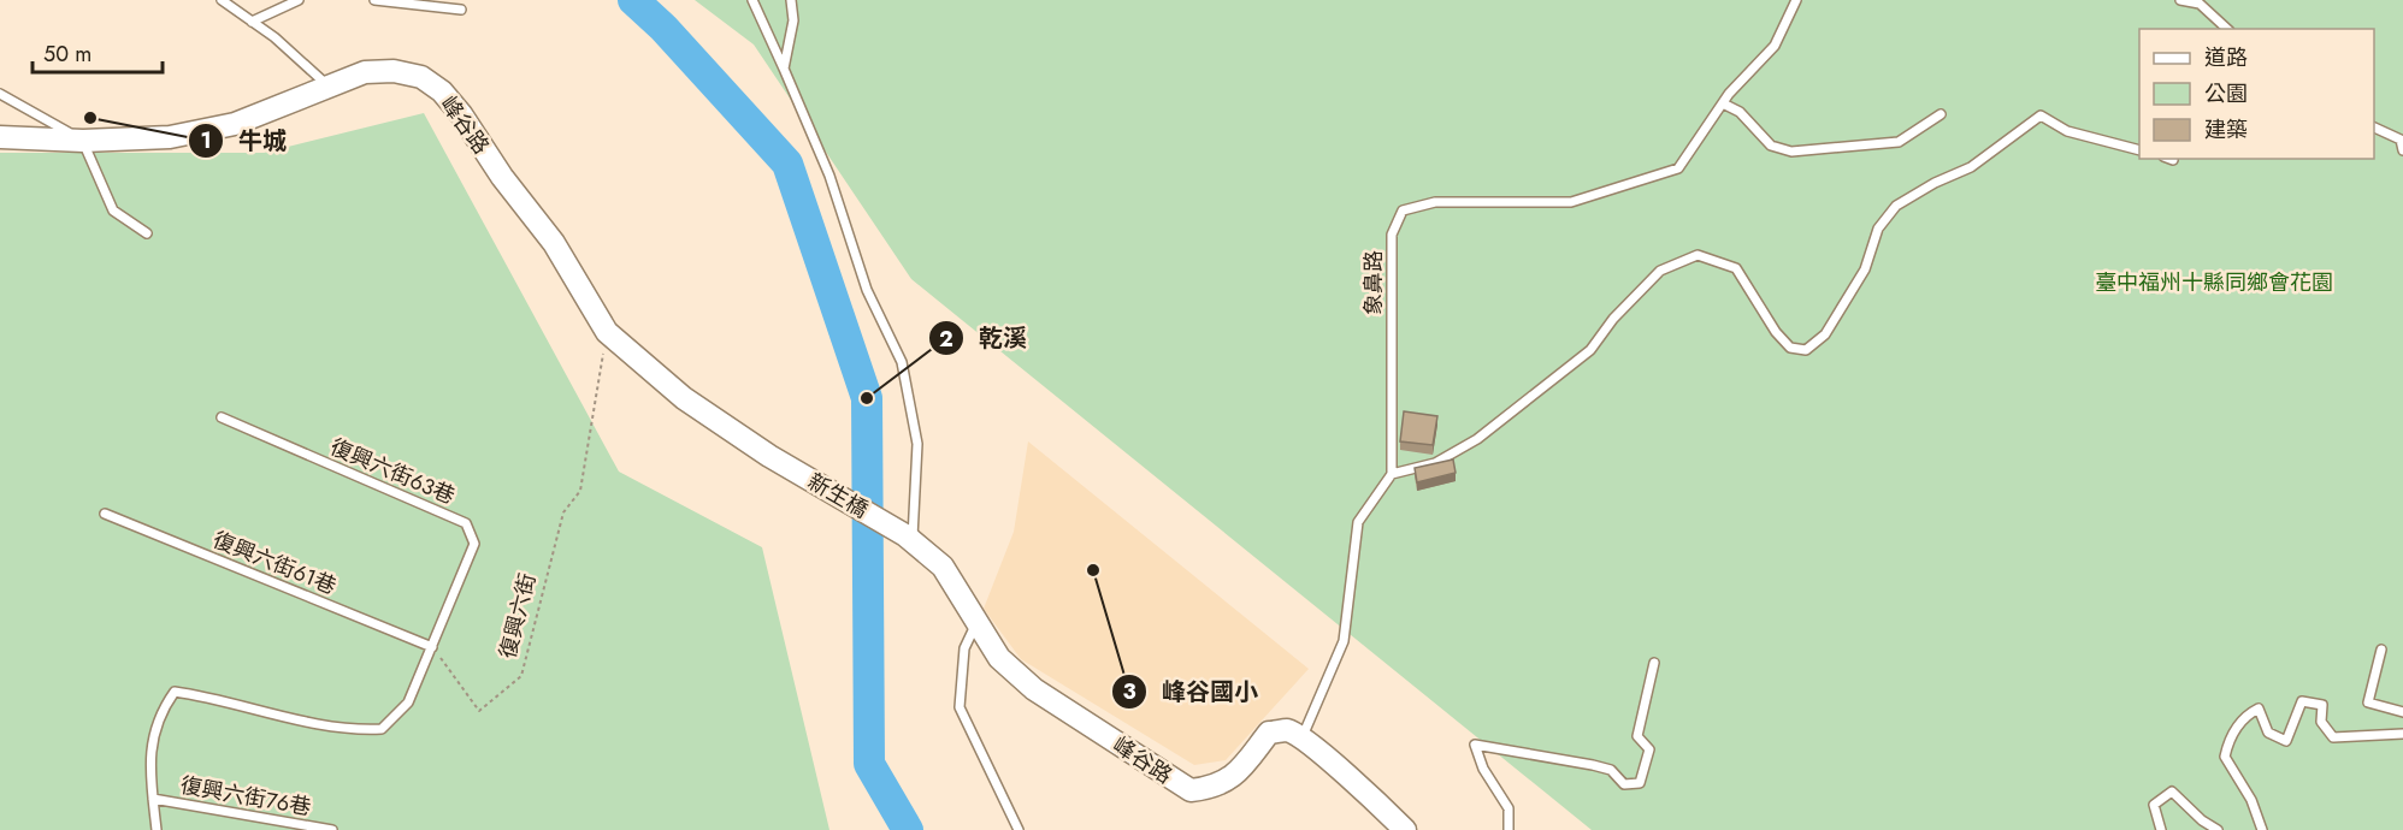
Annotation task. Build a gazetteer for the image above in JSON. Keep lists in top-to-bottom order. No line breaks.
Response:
{"streets":{"street":["峰谷路","新生橋"],"lane":["象鼻路","復興六街63巷","復興六街61巷","復興六街76巷"],"path":["復興六街"]},"crossings":[["峰谷路","新生橋"],["峰谷路","復興六街"],["復興六街63巷","復興六街61巷"],["復興六街63巷","復興六街"],["復興六街61巷","復興六街"]],"parks":["臺中福州十縣同鄉會花園"],"places":["牛城","乾溪","峰谷國小"],"legend":["道路","公園","建築"],"scale_bar":"50 m"}
